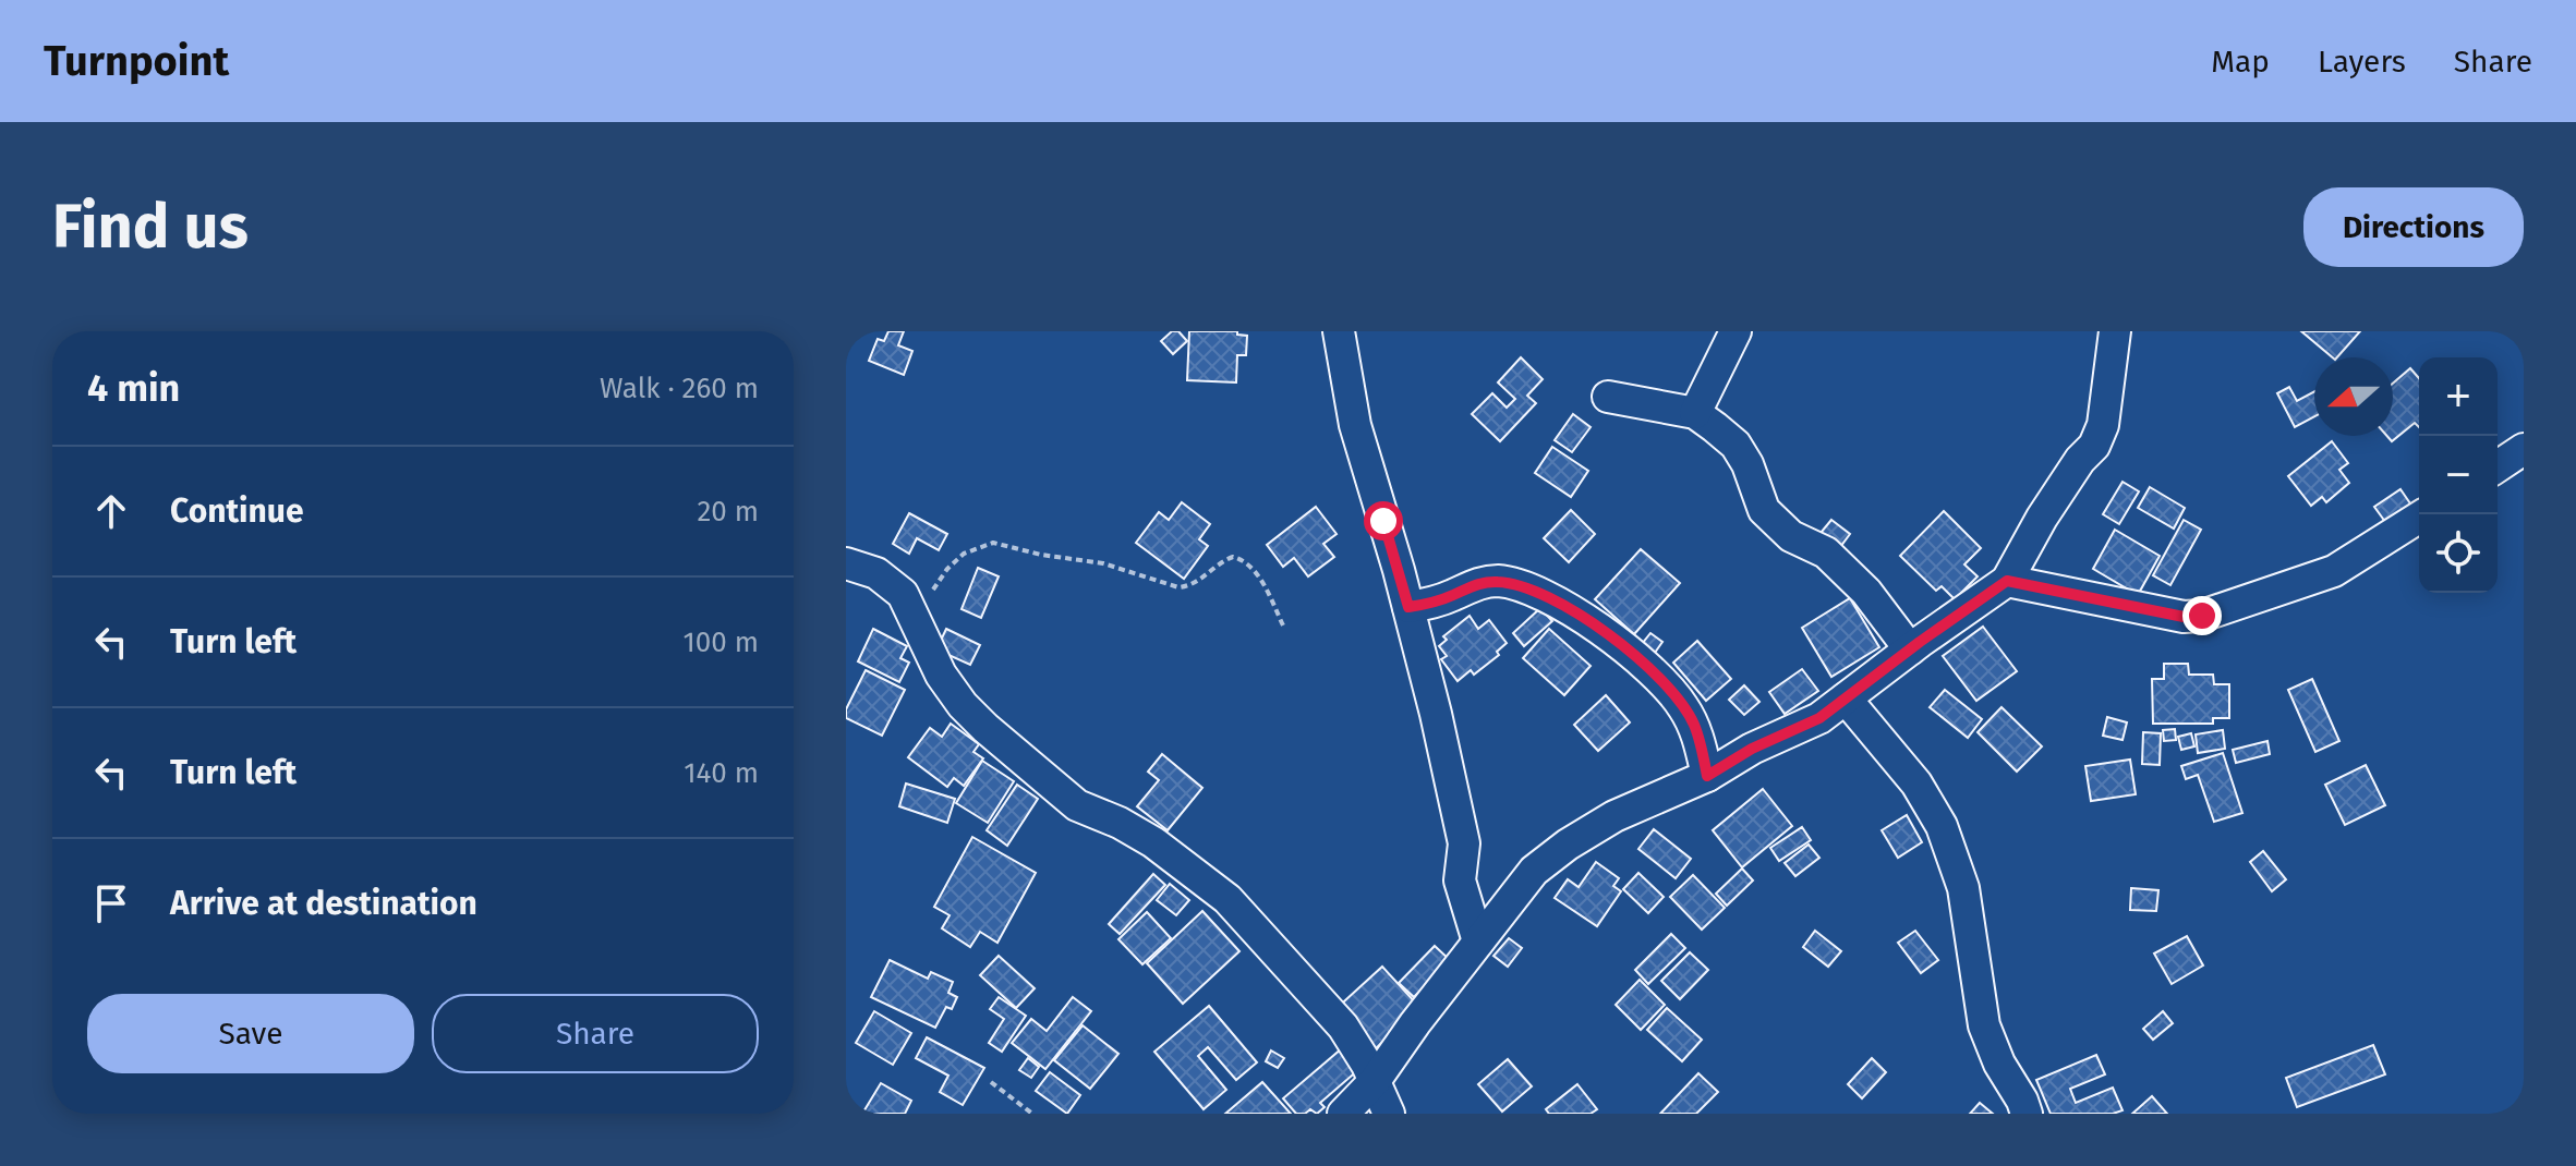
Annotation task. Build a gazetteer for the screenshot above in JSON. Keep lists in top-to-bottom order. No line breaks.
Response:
{"north":"left","page":{"header":"Turnpoint","nav":["Map","Layers","Share"],"buttons":["Directions",["Save","Share"]],"title":"Find us","heading":["4 min","Walk · 260 m"],"map_buttons":["+","−"],"list":[["Continue","20 m"],["Turn left","100 m"],["Turn left","140 m"],"Arrive at destination"]}}
